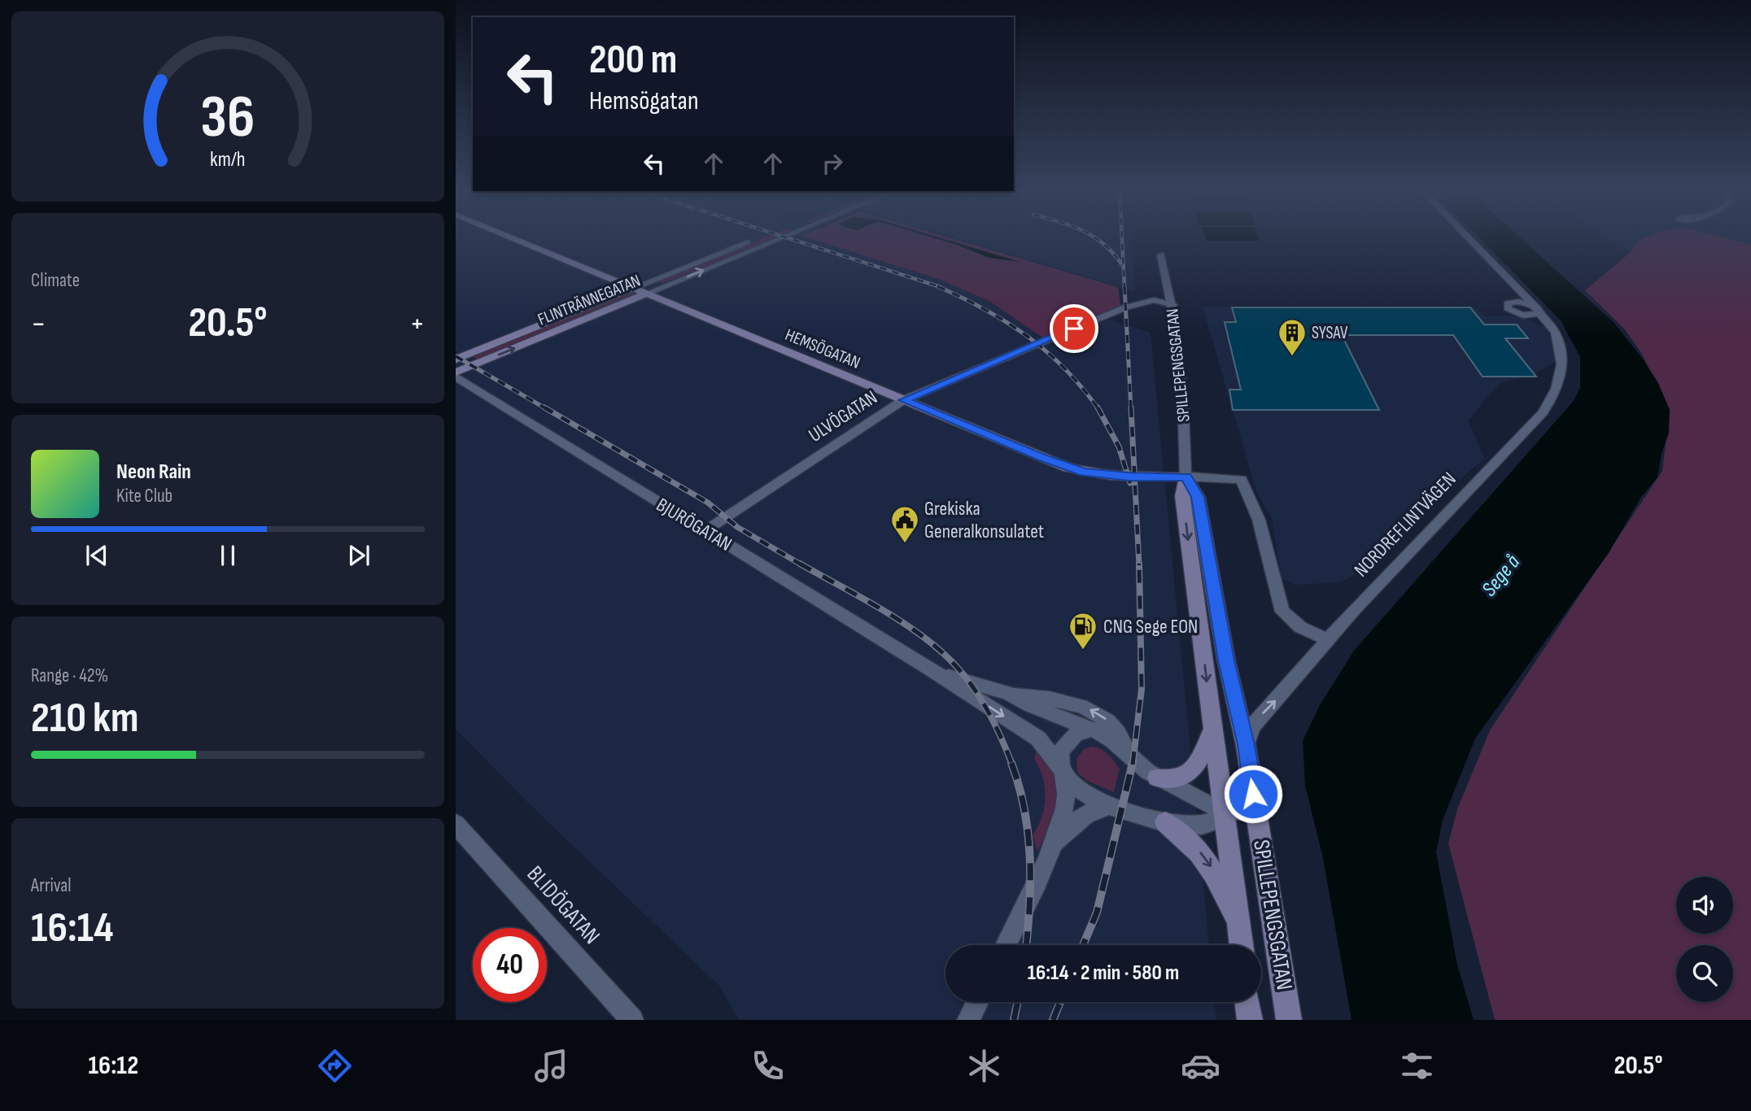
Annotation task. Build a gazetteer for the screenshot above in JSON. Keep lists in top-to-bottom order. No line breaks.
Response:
{"streets":{"street":["FLINTRÄNNEGATAN","HEMSÖGATAN","SPILLEPENGSGATAN","ULVÖGATAN","BJURÖGATAN","NORDREFLINTVÄGEN","BLIDÖGATAN"]},"crossings":[["FLINTRÄNNEGATAN","HEMSÖGATAN"],["HEMSÖGATAN","SPILLEPENGSGATAN"],["HEMSÖGATAN","ULVÖGATAN"],["SPILLEPENGSGATAN","ULVÖGATAN"],["SPILLEPENGSGATAN","BJURÖGATAN"],["SPILLEPENGSGATAN","NORDREFLINTVÄGEN"],["ULVÖGATAN","BJURÖGATAN"]],"water":["Sege å"],"places":{"building":["SYSAV"],"public building":["Grekiska Generalkonsulatet"],"fuel station":["CNG Sege EON"]},"page":{"turn":["200 m","Hemsögatan"],"tile":["Climate",["Range · 42%","210 km"],["Arrival","16:14"]],"heat":["−","20.5°","+"],"song":["Neon Rain","Kite Club"],"limit":"40","trip":"16:14 · 2 min · 580 m","tabs":["16:12","20.5°"],"gauge":["36","km/h"]}}
